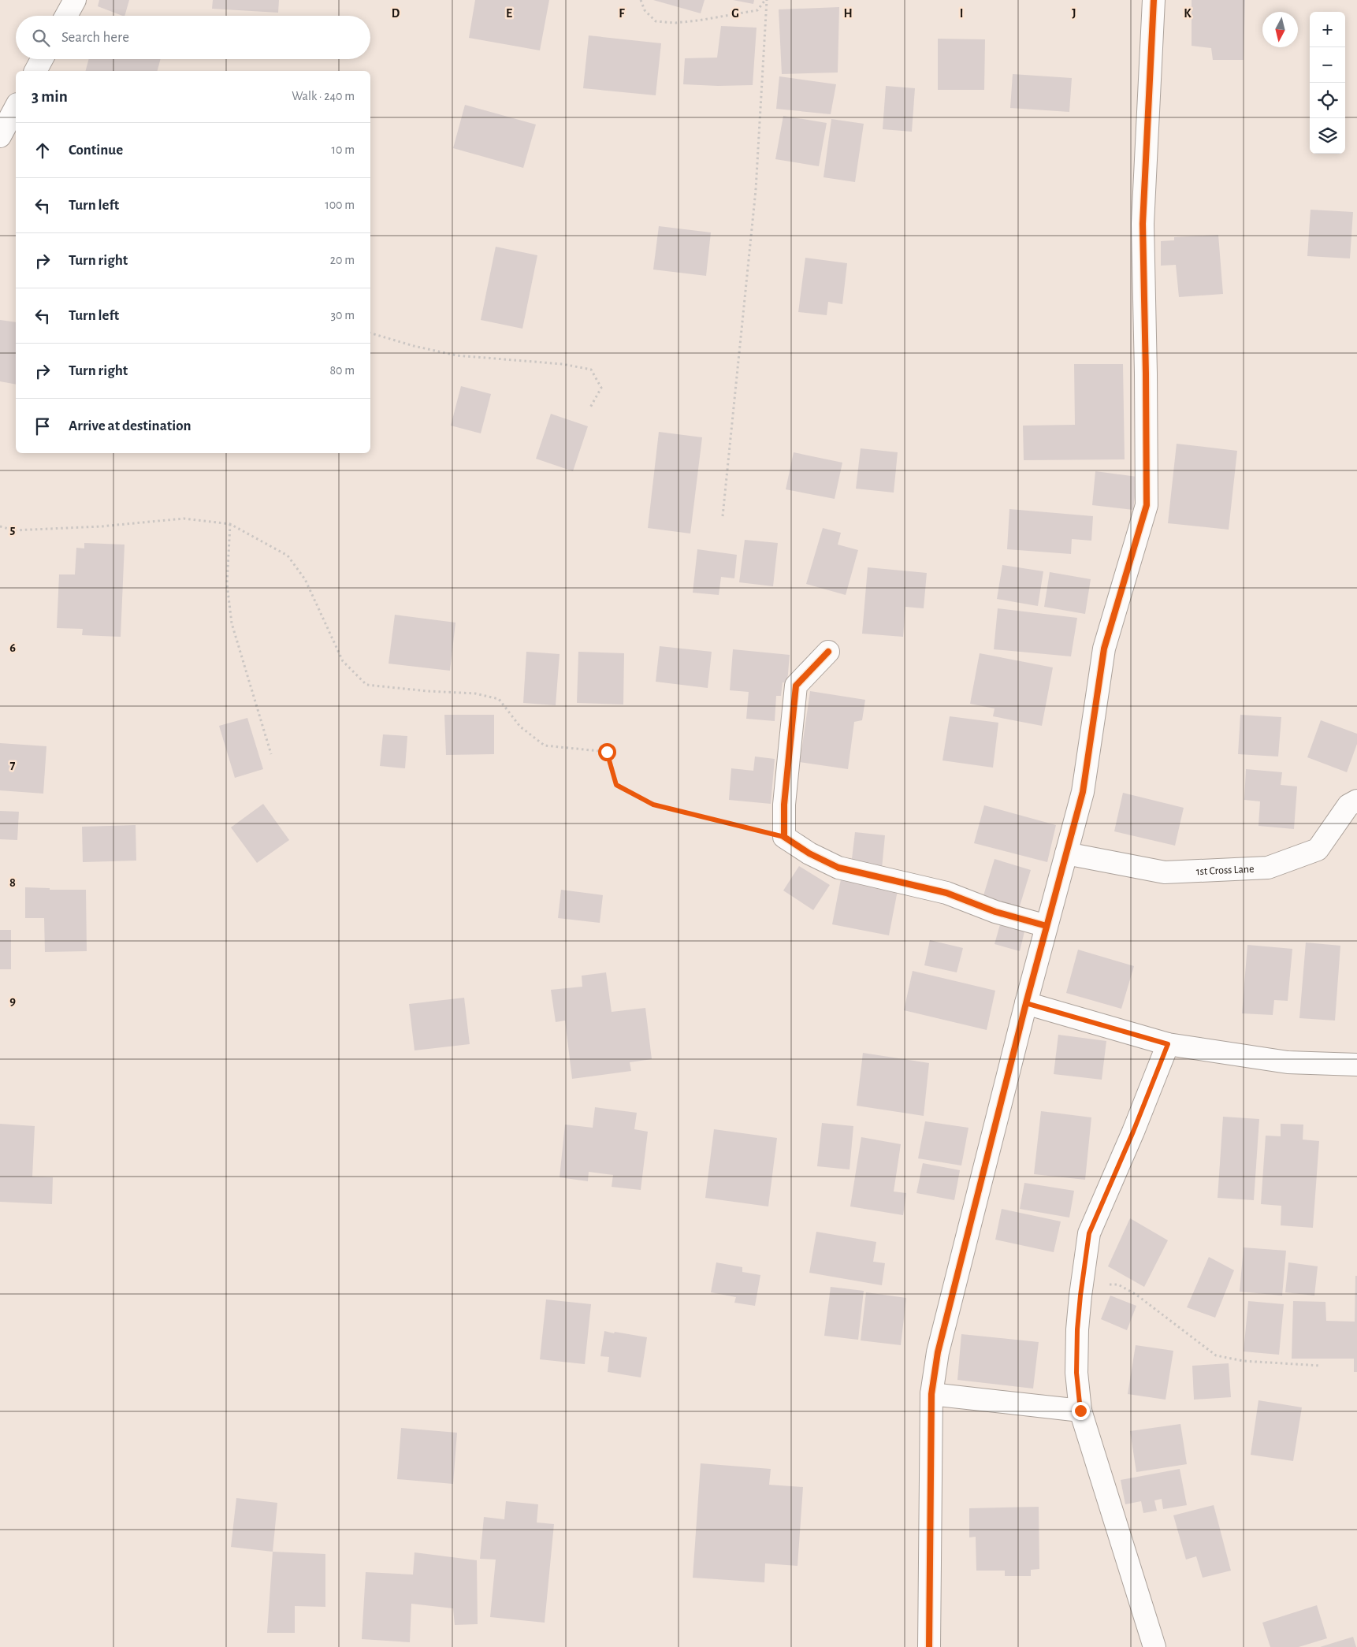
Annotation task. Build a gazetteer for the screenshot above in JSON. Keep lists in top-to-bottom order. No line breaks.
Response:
{"streets":{"street":["1st Cross Lane"]},"north":"bottom","page":{"map_buttons":["+","−"],"search":"Search here","heading":["3 min","Walk · 240 m"],"list":[["Continue","10 m"],["Turn left","100 m"],["Turn right","20 m"],["Turn left","30 m"],["Turn right","80 m"],"Arrive at destination"]},"grid":{"columns":["D","E","F","G","H","I","J","K"],"rows":["5","6","7","8","9"]}}
